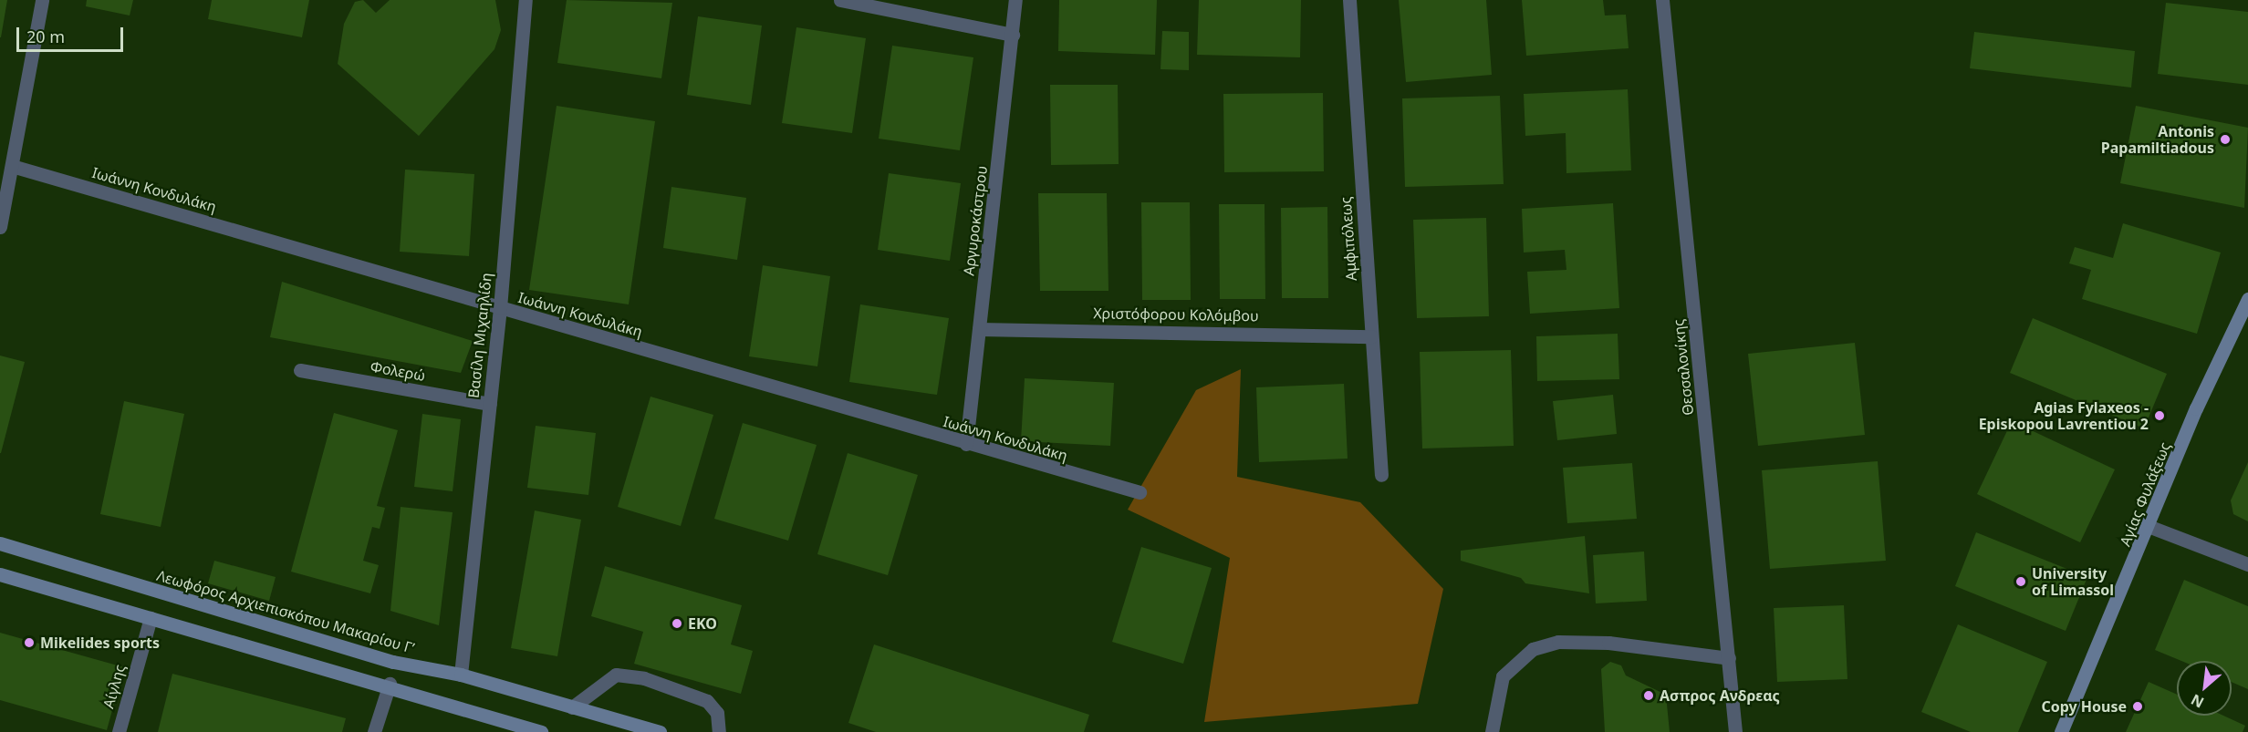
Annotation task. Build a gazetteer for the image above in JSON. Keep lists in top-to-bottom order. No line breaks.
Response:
{"streets":{"main road":["Αγίας Φυλάξεως","Λεωφόρος Αρχιεπισκόπου Μακαρίου Γ’"],"street":["Ιωάννη Κονδυλάκη","Αργυροκάστρου","Αμφιπόλεως","Χριστόφορου Κολόμβου","Βασίλη Μιχαηλίδη","Θεσσαλονίκης","Φολερώ","Αίγλης"]},"crossings":[["Ιωάννη Κονδυλάκη","Αργυροκάστρου"],["Ιωάννη Κονδυλάκη","Βασίλη Μιχαηλίδη"],["Αργυροκάστρου","Χριστόφορου Κολόμβου"],["Αμφιπόλεως","Χριστόφορου Κολόμβου"],["Βασίλη Μιχαηλίδη","Φολερώ"],["Βασίλη Μιχαηλίδη","Λεωφόρος Αρχιεπισκόπου Μακαρίου Γ’"]],"places":["Antonis Papamiltiadous","Agias Fylaxeos - Episkopou Lavrentiou 2","University of Limassol","EKO","Mikelides sports","Ασπρος Ανδρεας","Copy House"],"scale_bar":"20 m","north":"bottom left"}
